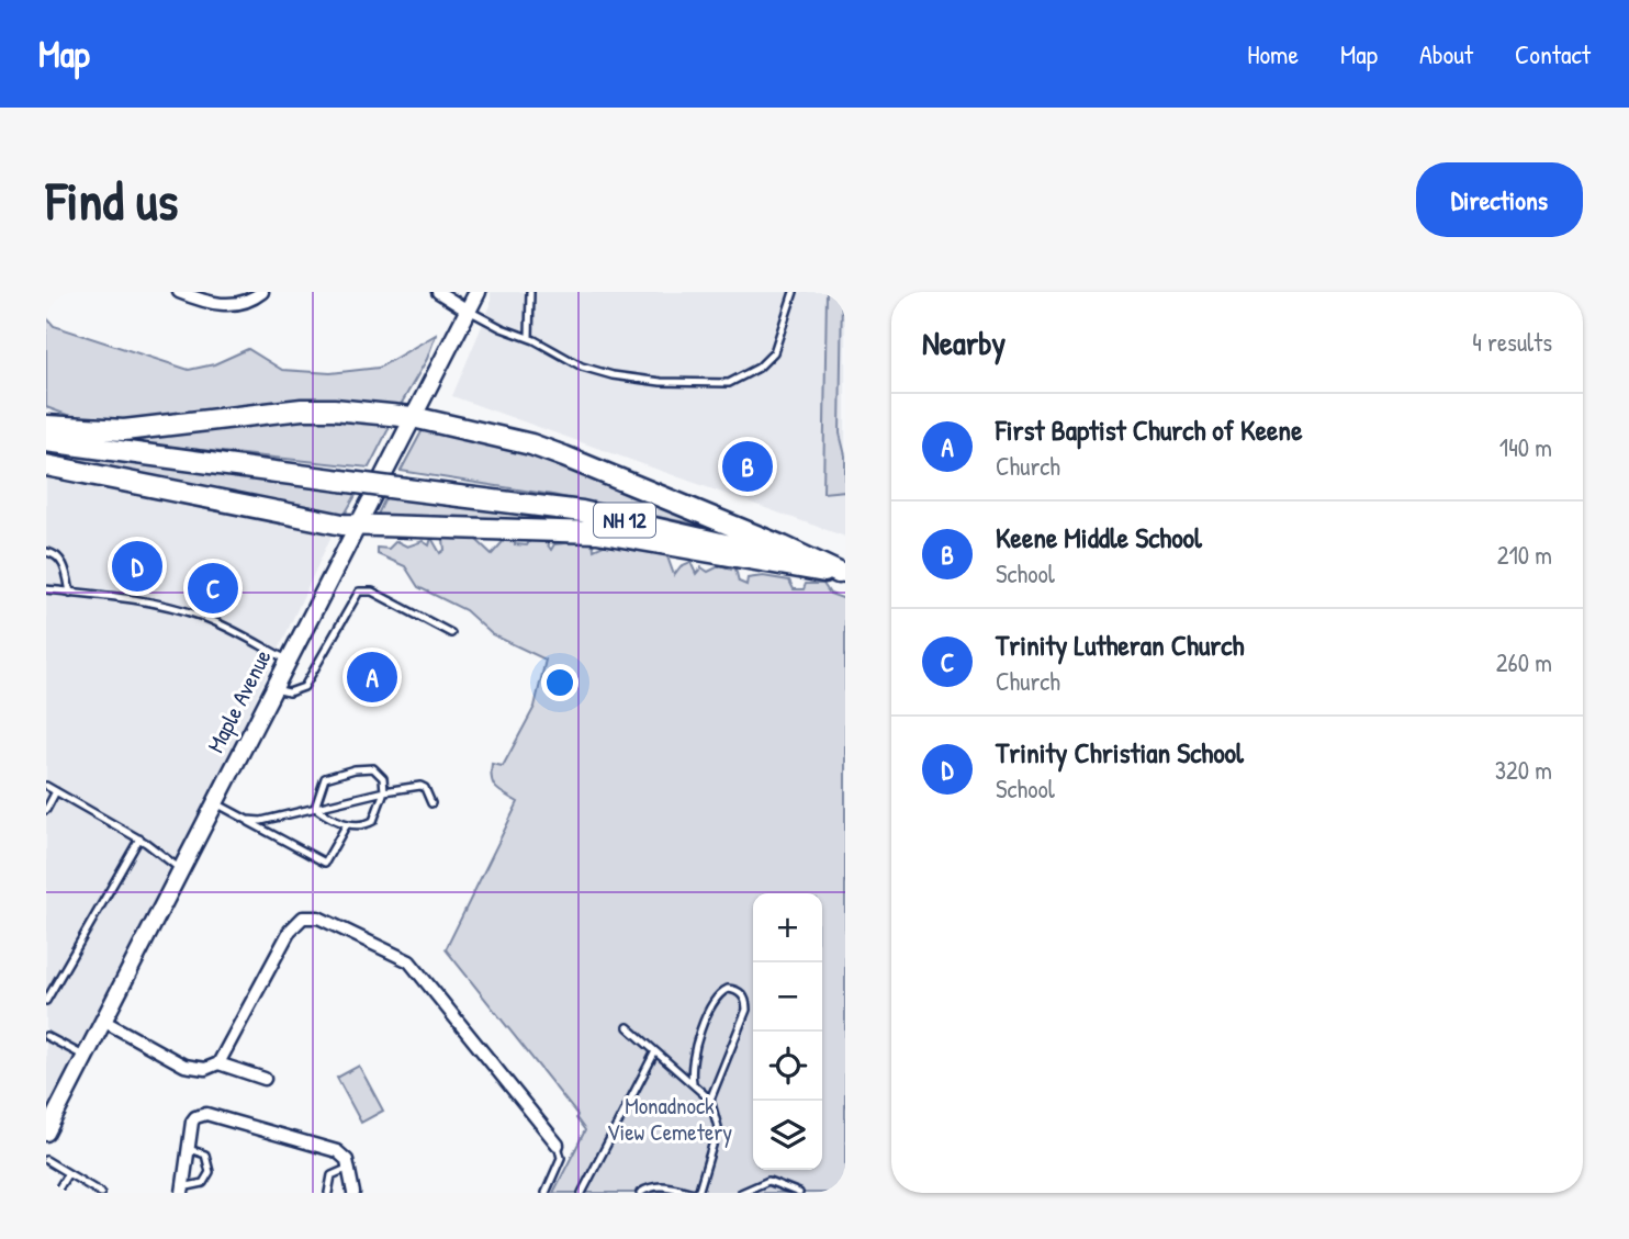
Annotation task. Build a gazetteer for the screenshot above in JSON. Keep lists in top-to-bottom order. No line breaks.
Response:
{"streets":{"highway":["NH 12"],"street":["Maple Avenue"]},"parks":["Monadnock View Cemetery"],"page":{"header":"Map","nav":["Home","Map","About","Contact"],"buttons":"Directions","title":"Find us","heading":["Nearby","4 results"],"list":[{"mark":"A","name":"First Baptist Church of Keene","note":"Church","value":"140 m"},{"mark":"B","name":"Keene Middle School","note":"School","value":"210 m"},{"mark":"C","name":"Trinity Lutheran Church","note":"Church","value":"260 m"},{"mark":"D","name":"Trinity Christian School","note":"School","value":"320 m"}],"pins":["B","D","C","A"],"map_buttons":["+","−"]}}
